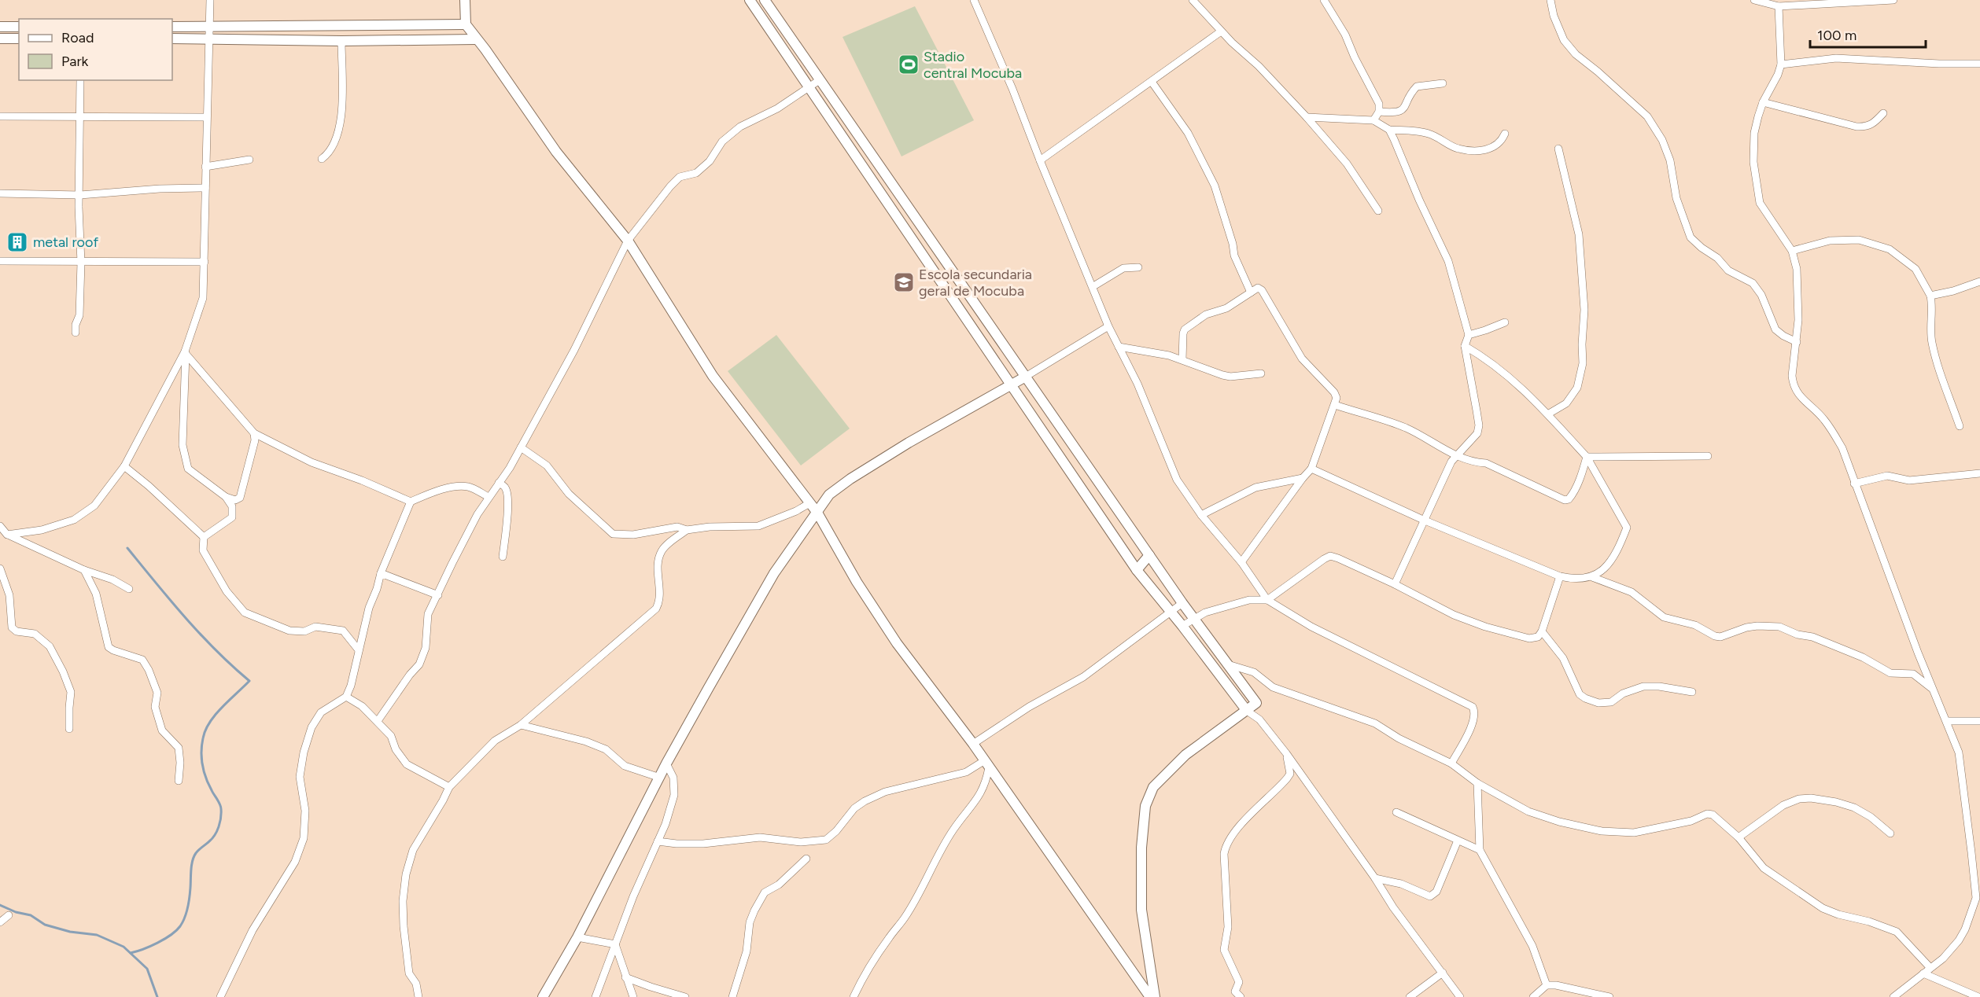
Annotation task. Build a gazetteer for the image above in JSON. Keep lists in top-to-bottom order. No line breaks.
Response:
{"places":{"sports":["Stadio central Mocuba"],"building":["metal roof"],"school or university":["Escola secundaria geral de Mocuba"]},"legend":["Road","Park"],"scale_bar":"100 m"}
